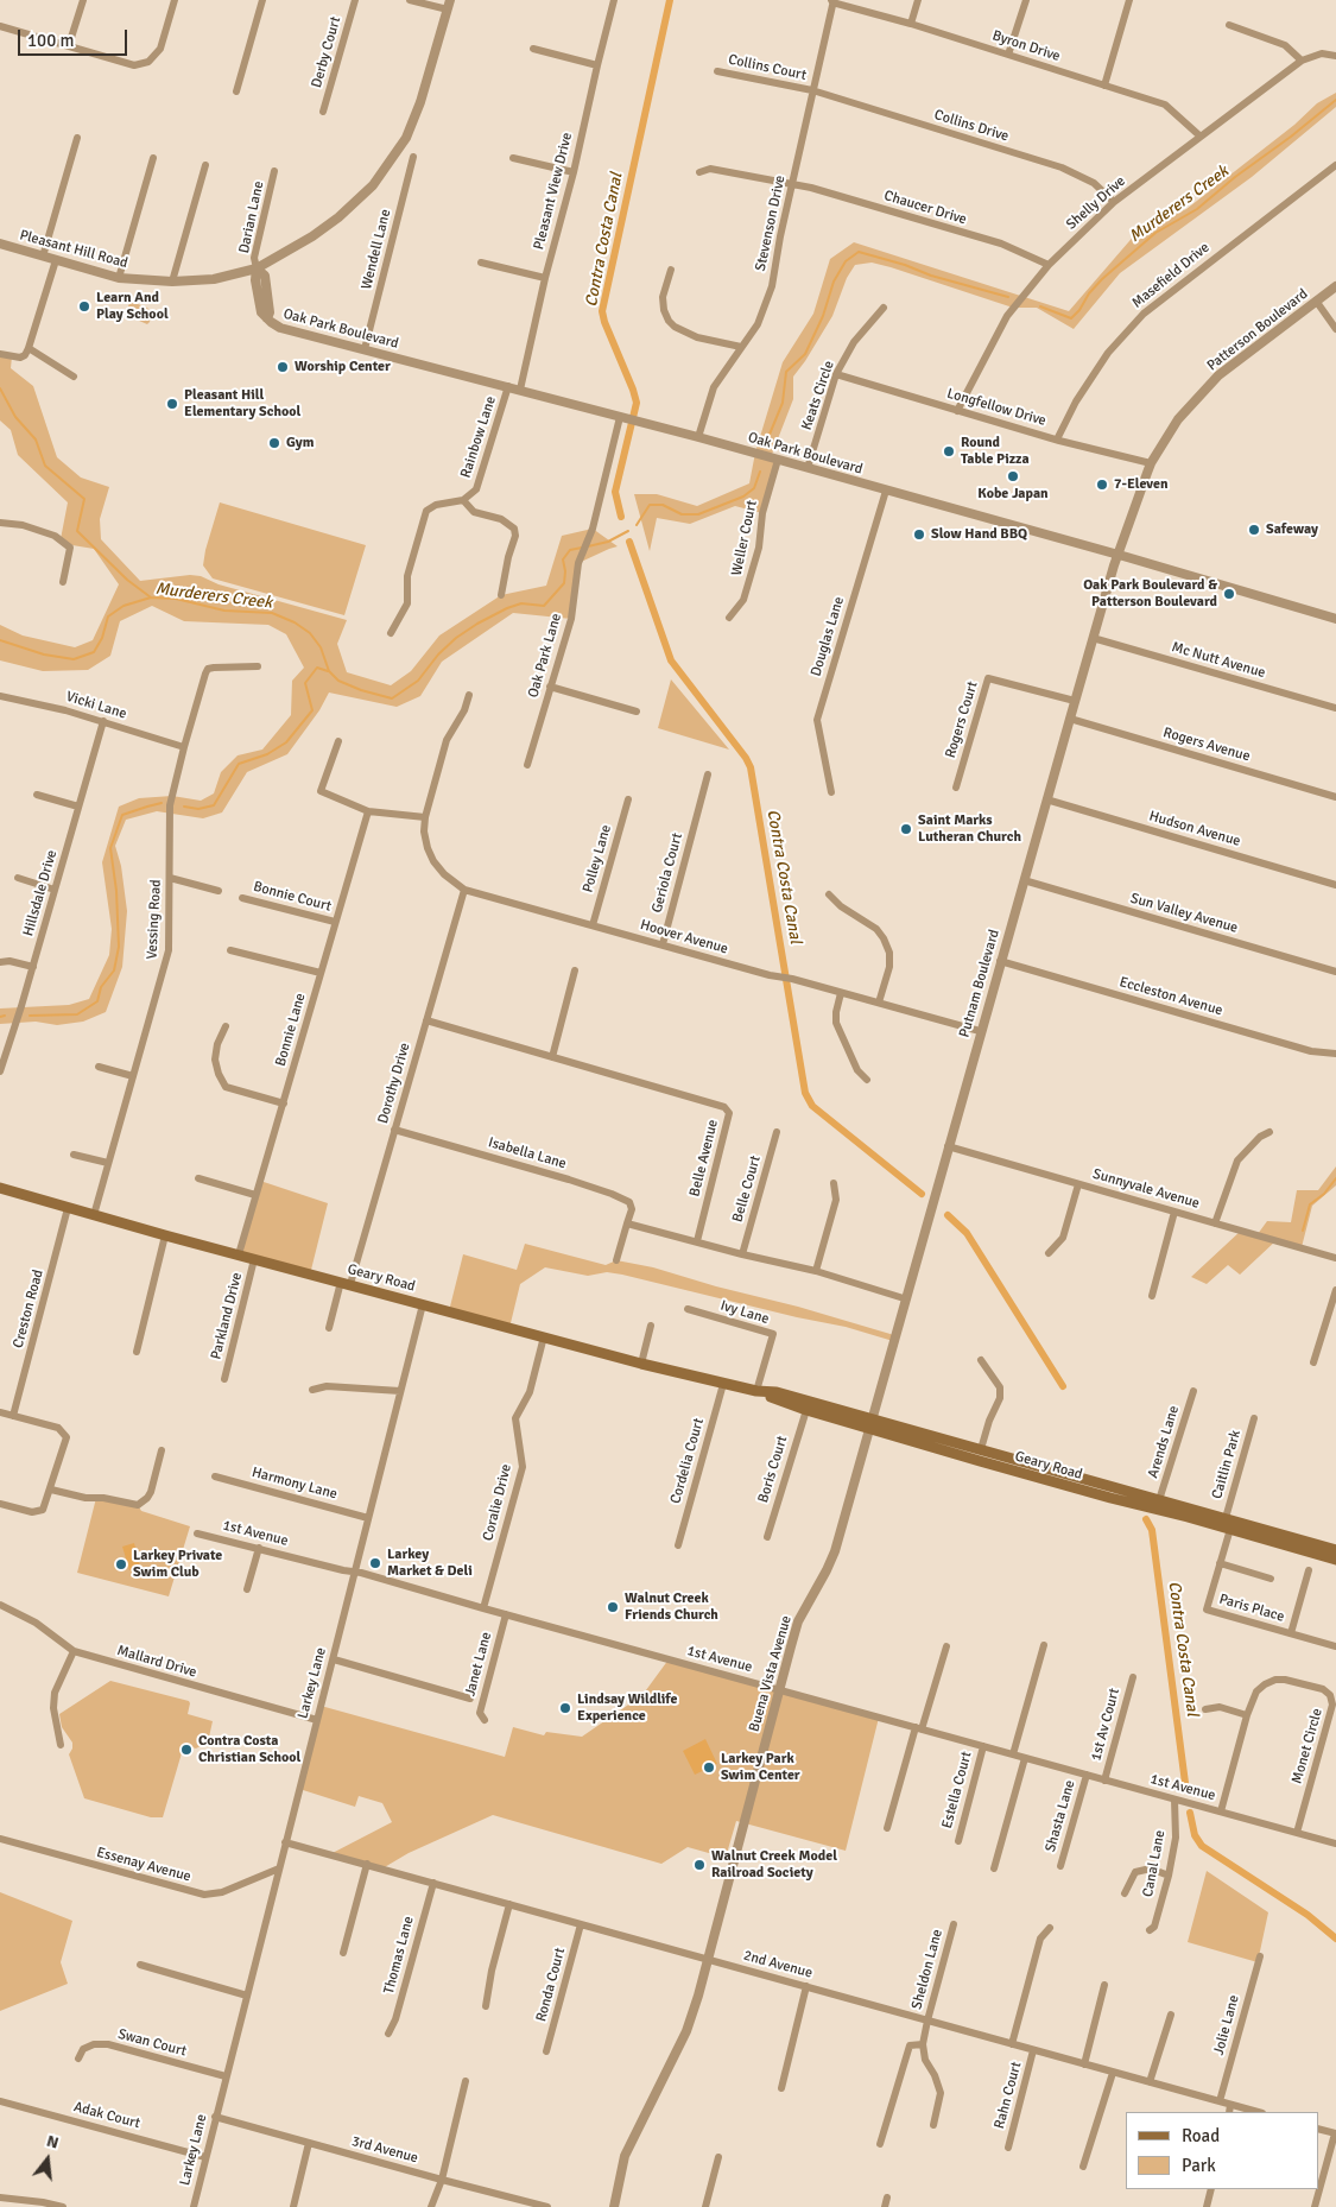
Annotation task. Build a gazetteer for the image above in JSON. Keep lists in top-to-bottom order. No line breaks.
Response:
{"streets":{"main road":["Geary Road"],"street":["Byron Drive","Derby Court","Collins Court","Collins Drive","Pleasant View Drive","Shelly Drive","Chaucer Drive","Darian Lane","Stevenson Drive","Pleasant Hill Road","Wendell Lane","Masefield Drive","Oak Park Boulevard","Patterson Boulevard","Keats Circle","Longfellow Drive","Rainbow Lane","Weller Court","Douglas Lane","Oak Park Lane","Mc Nutt Avenue","Vicki Lane","Rogers Court","Rogers Avenue","Hudson Avenue","Polley Lane","Geriola Court","Hillsdale Drive","Bonnie Court","Sun Valley Avenue","Vessing Road","Hoover Avenue","Putnam Boulevard","Eccleston Avenue","Bonnie Lane","Dorothy Drive","Isabella Lane","Belle Avenue","Belle Court","Sunnyvale Avenue","Creston Road","Ivy Lane","Parkland Drive","Arends Lane","Cordelia Court","Caitlin Park","Boris Court","Harmony Lane","Coralie Drive","1st Avenue","Paris Place","Mallard Drive","Janet Lane","Buena Vista Avenue","Larkey Lane","1st Av Court","Monet Circle","Estella Court","Shasta Lane","Canal Lane","Essenay Avenue","Thomas Lane","2nd Avenue","Sheldon Lane","Ronda Court","Jolie Lane","Swan Court","Rahn Court","Adak Court","3rd Avenue"]},"crossings":[["Byron Drive","Shelly Drive"],["Byron Drive","Stevenson Drive"],["Collins Court","Collins Drive"],["Collins Court","Stevenson Drive"],["Collins Drive","Shelly Drive"],["Collins Drive","Stevenson Drive"],["Pleasant View Drive","Oak Park Boulevard"],["Shelly Drive","Chaucer Drive"],["Shelly Drive","Longfellow Drive"],["Chaucer Drive","Stevenson Drive"],["Darian Lane","Pleasant Hill Road"],["Darian Lane","Oak Park Boulevard"],["Stevenson Drive","Oak Park Boulevard"],["Pleasant Hill Road","Oak Park Boulevard"],["Wendell Lane","Oak Park Boulevard"],["Masefield Drive","Longfellow Drive"],["Oak Park Boulevard","Patterson Boulevard"],["Oak Park Boulevard","Keats Circle"],["Oak Park Boulevard","Rainbow Lane"],["Oak Park Boulevard","Weller Court"],["Oak Park Boulevard","Douglas Lane"],["Oak Park Boulevard","Oak Park Lane"],["Oak Park Boulevard","Putnam Boulevard"],["Patterson Boulevard","Longfellow Drive"],["Patterson Boulevard","Putnam Boulevard"],["Keats Circle","Longfellow Drive"],["Mc Nutt Avenue","Putnam Boulevard"],["Vicki Lane","Hillsdale Drive"],["Vicki Lane","Vessing Road"],["Rogers Court","Putnam Boulevard"],["Rogers Avenue","Putnam Boulevard"],["Hudson Avenue","Putnam Boulevard"],["Polley Lane","Hoover Avenue"],["Geriola Court","Hoover Avenue"],["Bonnie Court","Bonnie Lane"],["Sun Valley Avenue","Putnam Boulevard"],["Vessing Road","Geary Road"],["Hoover Avenue","Putnam Boulevard"],["Hoover Avenue","Dorothy Drive"],["Putnam Boulevard","Eccleston Avenue"],["Putnam Boulevard","Sunnyvale Avenue"],["Putnam Boulevard","Geary Road"],["Putnam Boulevard","Buena Vista Avenue"],["Bonnie Lane","Geary Road"],["Dorothy Drive","Isabella Lane"],["Dorothy Drive","Belle Avenue"],["Dorothy Drive","Geary Road"],["Geary Road","Creston Road"],["Geary Road","Ivy Lane"],["Geary Road","Parkland Drive"],["Geary Road","Arends Lane"],["Geary Road","Cordelia Court"],["Geary Road","Caitlin Park"],["Geary Road","Boris Court"],["Geary Road","Coralie Drive"],["Geary Road","Paris Place"],["Geary Road","Buena Vista Avenue"],["Geary Road","Larkey Lane"],["Harmony Lane","Larkey Lane"],["Coralie Drive","1st Avenue"],["1st Avenue","Janet Lane"],["1st Avenue","Buena Vista Avenue"],["1st Avenue","Larkey Lane"],["1st Avenue","1st Av Court"],["1st Avenue","Monet Circle"],["1st Avenue","Estella Court"],["1st Avenue","Shasta Lane"],["1st Avenue","Canal Lane"],["Mallard Drive","Larkey Lane"],["Buena Vista Avenue","2nd Avenue"],["Larkey Lane","Essenay Avenue"],["Larkey Lane","2nd Avenue"],["Larkey Lane","Swan Court"],["Larkey Lane","Adak Court"],["Larkey Lane","3rd Avenue"],["Thomas Lane","2nd Avenue"],["2nd Avenue","Sheldon Lane"],["2nd Avenue","Ronda Court"],["2nd Avenue","Jolie Lane"],["2nd Avenue","Rahn Court"]],"water":["Murderers Creek","Contra Costa Canal"],"places":["Learn And Play School","Worship Center","Pleasant Hill Elementary School","Gym","Round Table Pizza","Kobe Japan","7-Eleven","Safeway","Slow Hand BBQ","Oak Park Boulevard & Patterson Boulevard","Saint Marks Lutheran Church","Larkey Market & Deli","Larkey Private Swim Club","Walnut Creek Friends Church","Lindsay Wildlife Experience","Contra Costa Christian School","Larkey Park Swim Center","Walnut Creek Model Railroad Society"],"legend":["Road","Park"],"scale_bar":"100 m","north":"top"}
